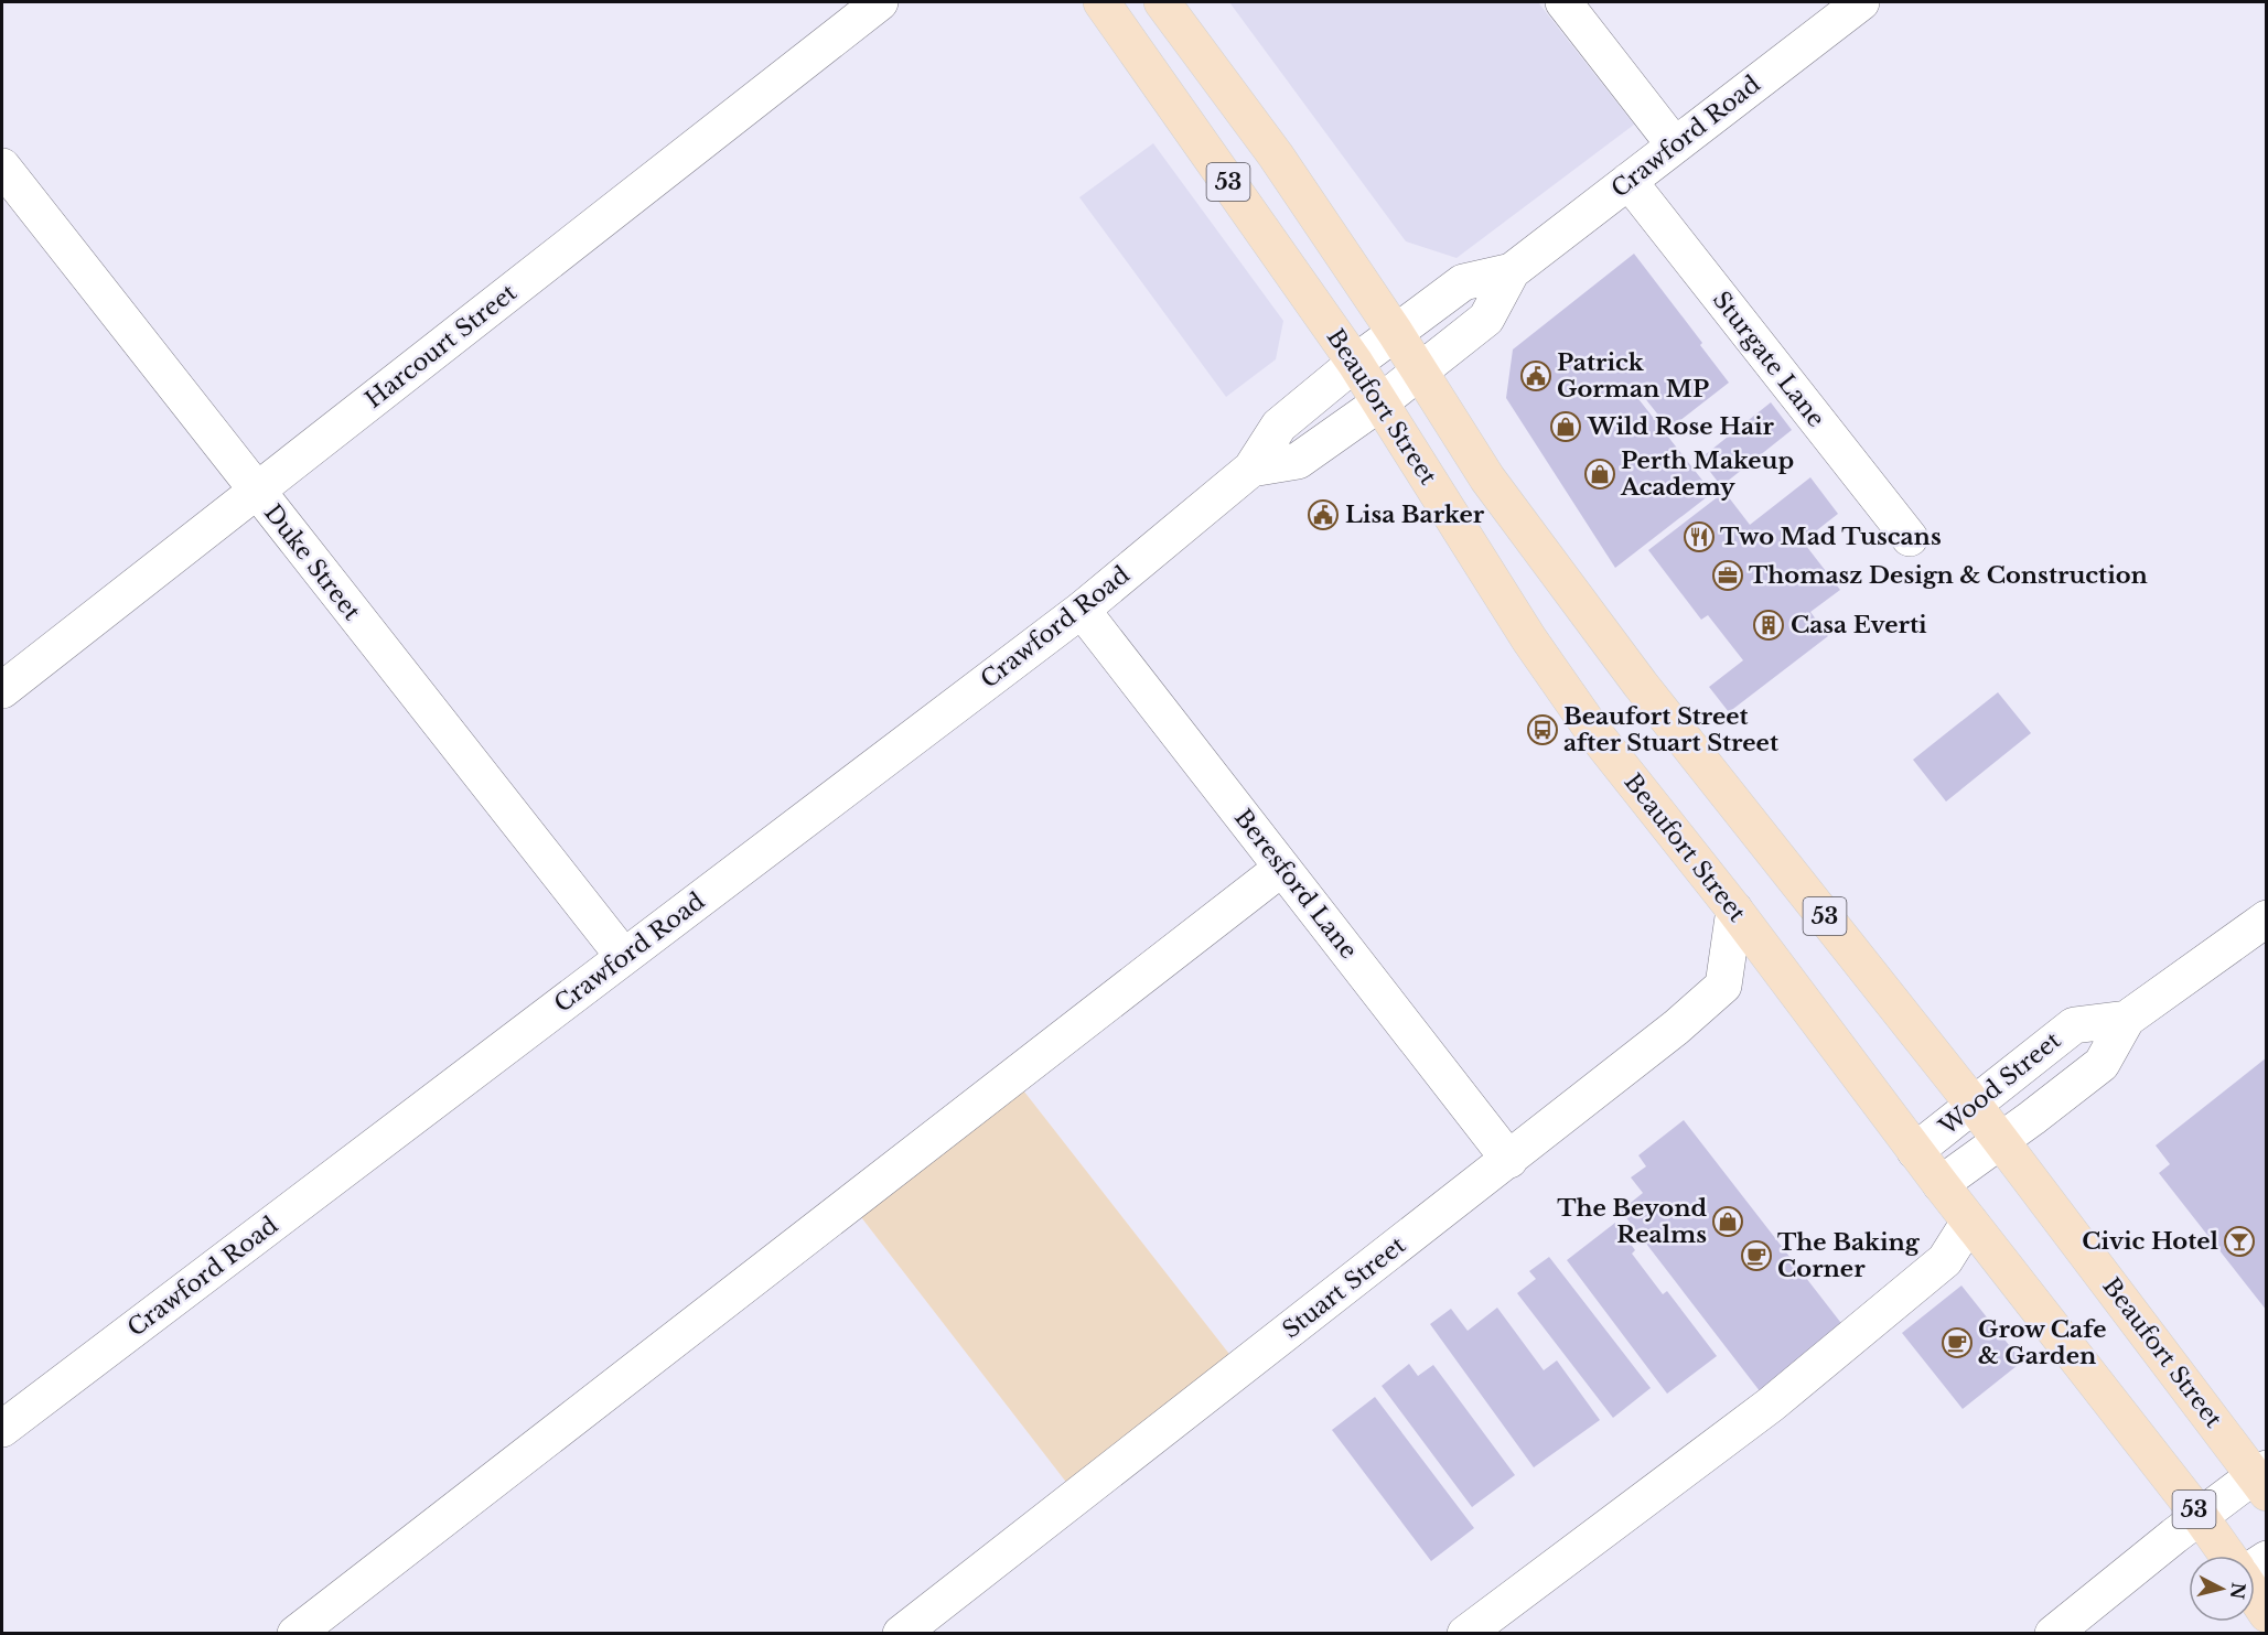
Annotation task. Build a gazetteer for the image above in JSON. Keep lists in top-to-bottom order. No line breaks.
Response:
{"streets":{"main road":["53","Beaufort Street"],"street":["Crawford Road","Harcourt Street","Sturgate Lane","Duke Street","Beresford Lane","Wood Street","Stuart Street"]},"crossings":[["Crawford Road","Sturgate Lane"],["Crawford Road","Beaufort Street"],["Crawford Road","Duke Street"],["Crawford Road","Beresford Lane"],["Harcourt Street","Duke Street"],["Beaufort Street","Wood Street"],["Beaufort Street","Stuart Street"],["Beresford Lane","Stuart Street"]],"places":{"public building":["Patrick Gorman MP","Lisa Barker"],"shop":["Wild Rose Hair","Perth Makeup Academy","The Beyond Realms"],"restaurant":["Two Mad Tuscans"],"office":["Thomasz Design & Construction"],"building":["Casa Everti"],"bus stop":["Beaufort Street after Stuart Street"],"bar":["Civic Hotel"],"cafe":["The Baking Corner","Grow Cafe & Garden"]},"north":"right"}
